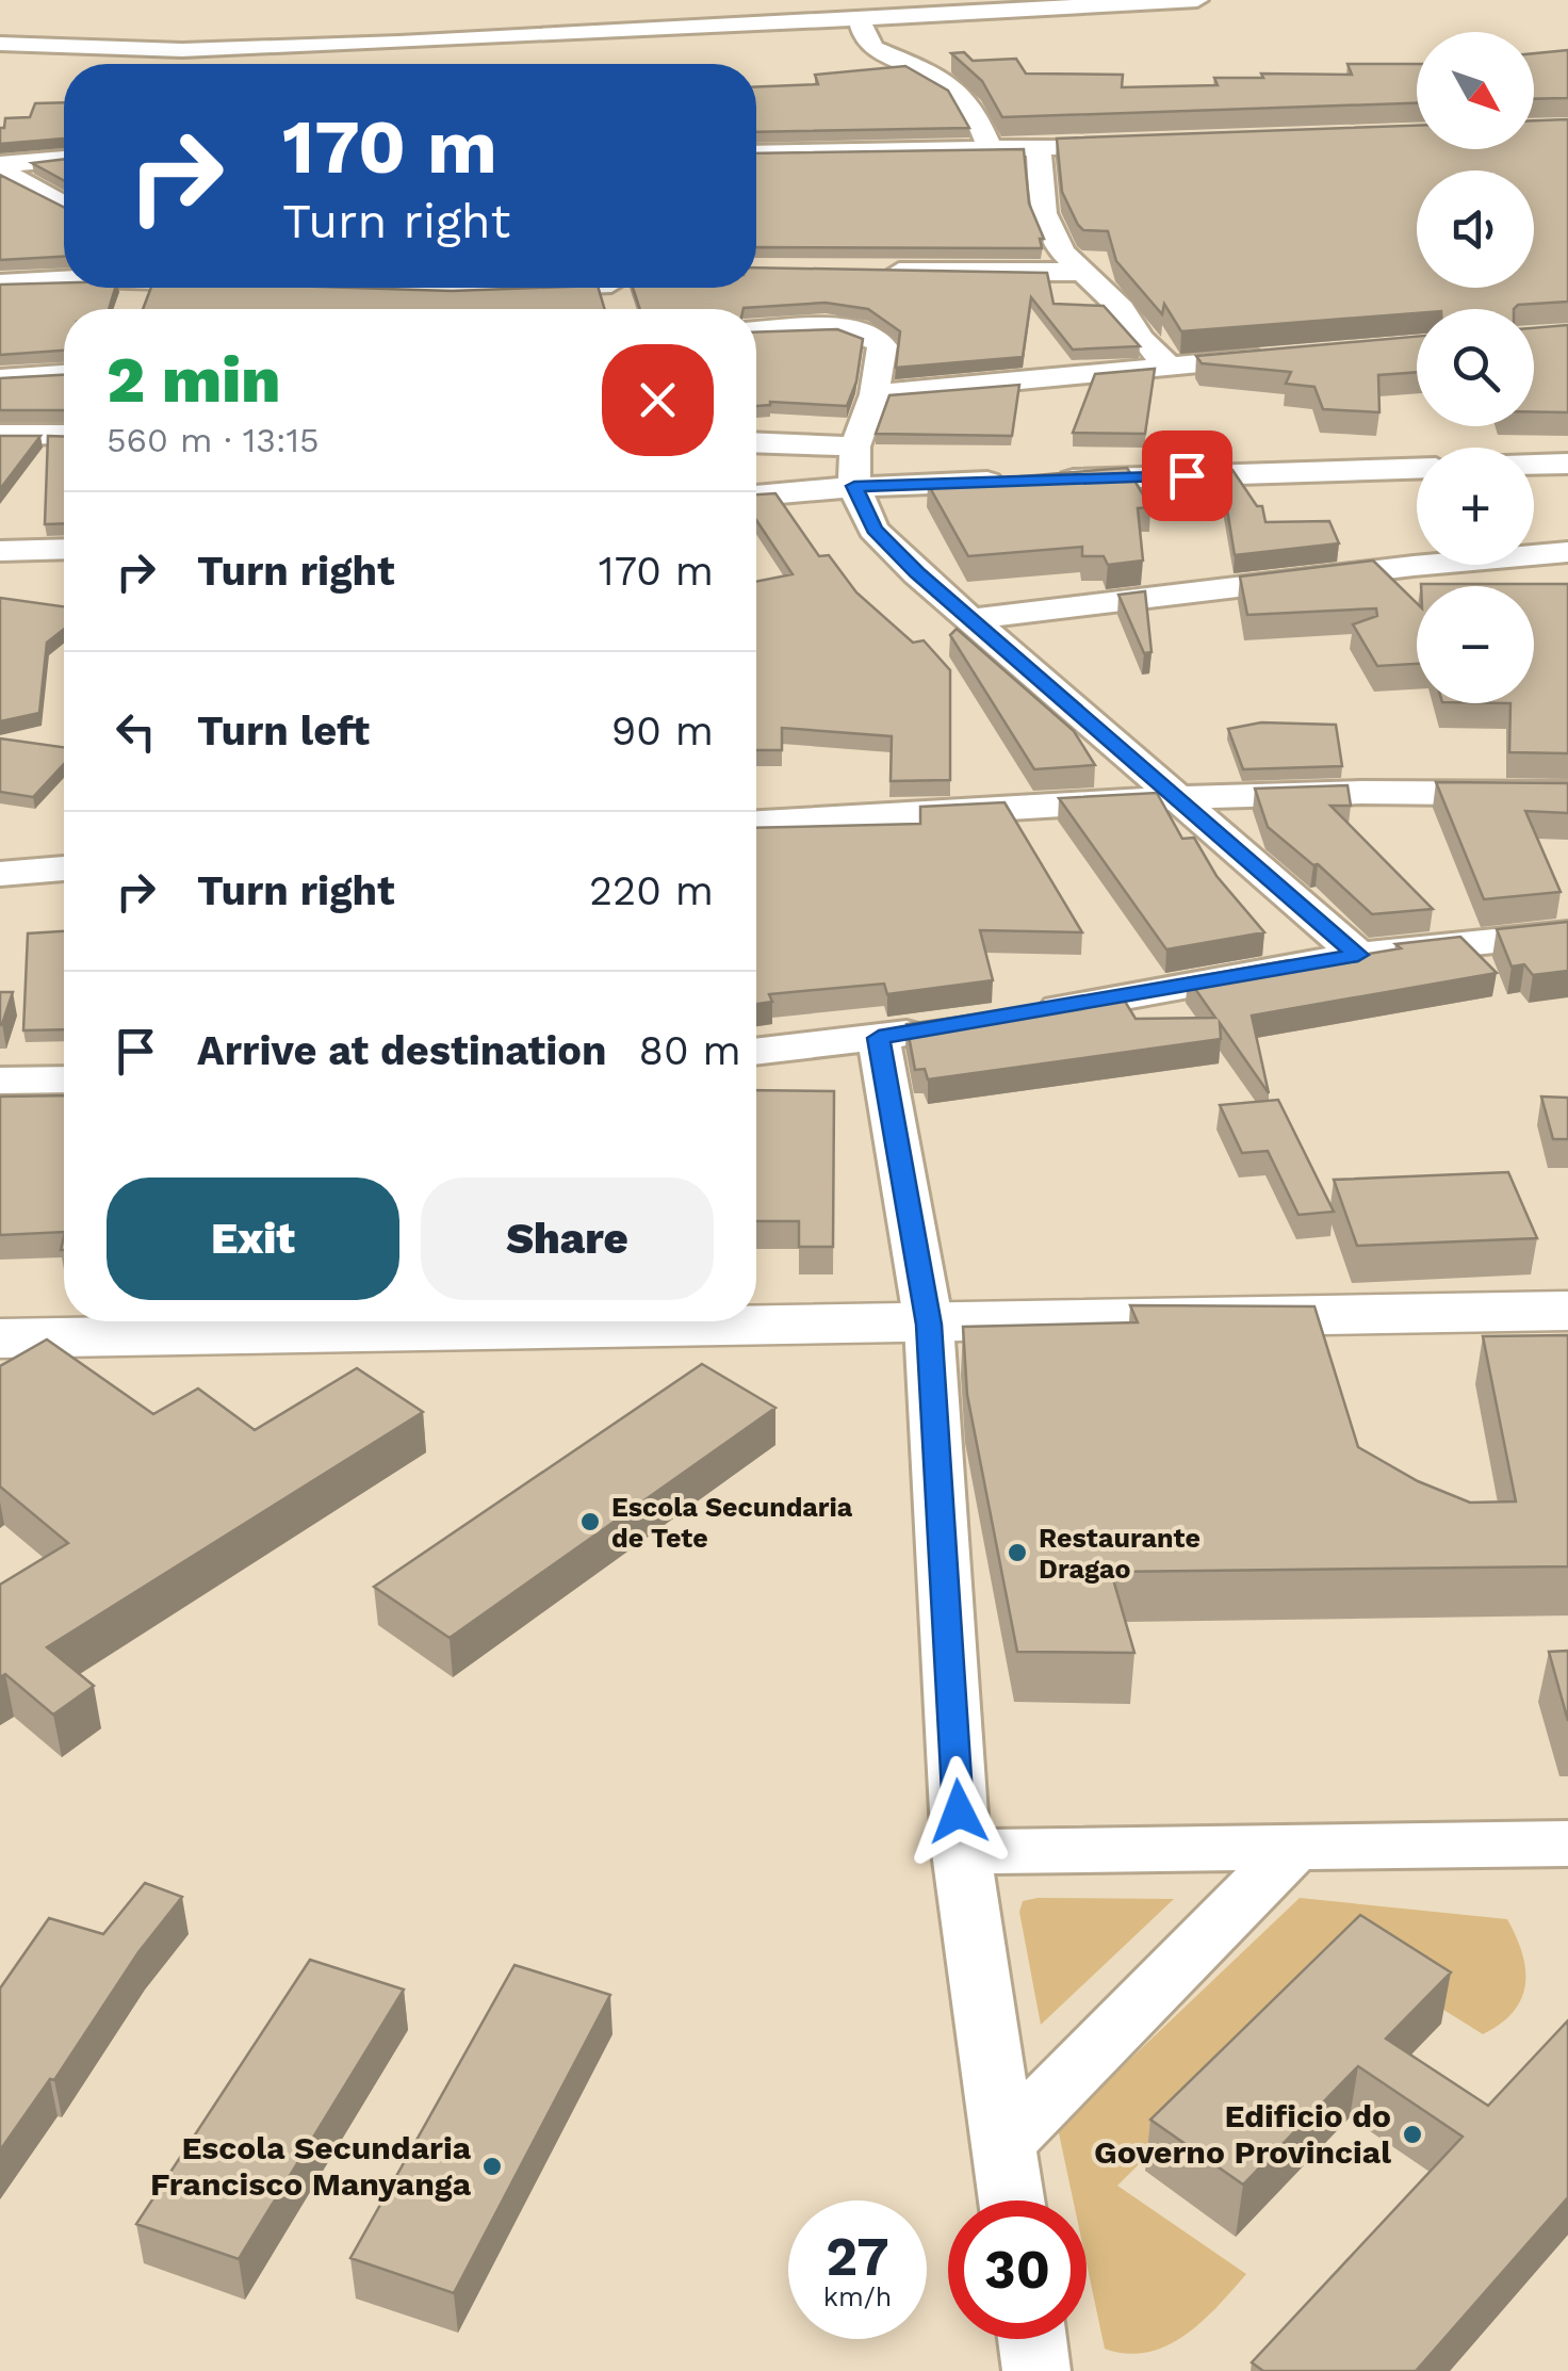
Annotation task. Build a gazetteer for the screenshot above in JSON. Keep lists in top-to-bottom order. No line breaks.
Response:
{"places":["Escola Secundaria de Tete","Restaurante Dragao","Edificio do Governo Provincial","Escola Secundaria Francisco Manyanga"],"north":"bottom right","page":{"map_buttons":["+","−"],"turn":["170 m","Turn right"],"heading":["2 min","560 m · 13:15"],"list":[{"name":"Turn right","value":"170 m"},{"name":"Turn left","value":"90 m"},{"name":"Turn right","value":"220 m"},{"name":"Arrive at destination","value":"80 m"}],"buttons":["Exit","Share"],"speed":"27 km/h","limit":"30"}}
